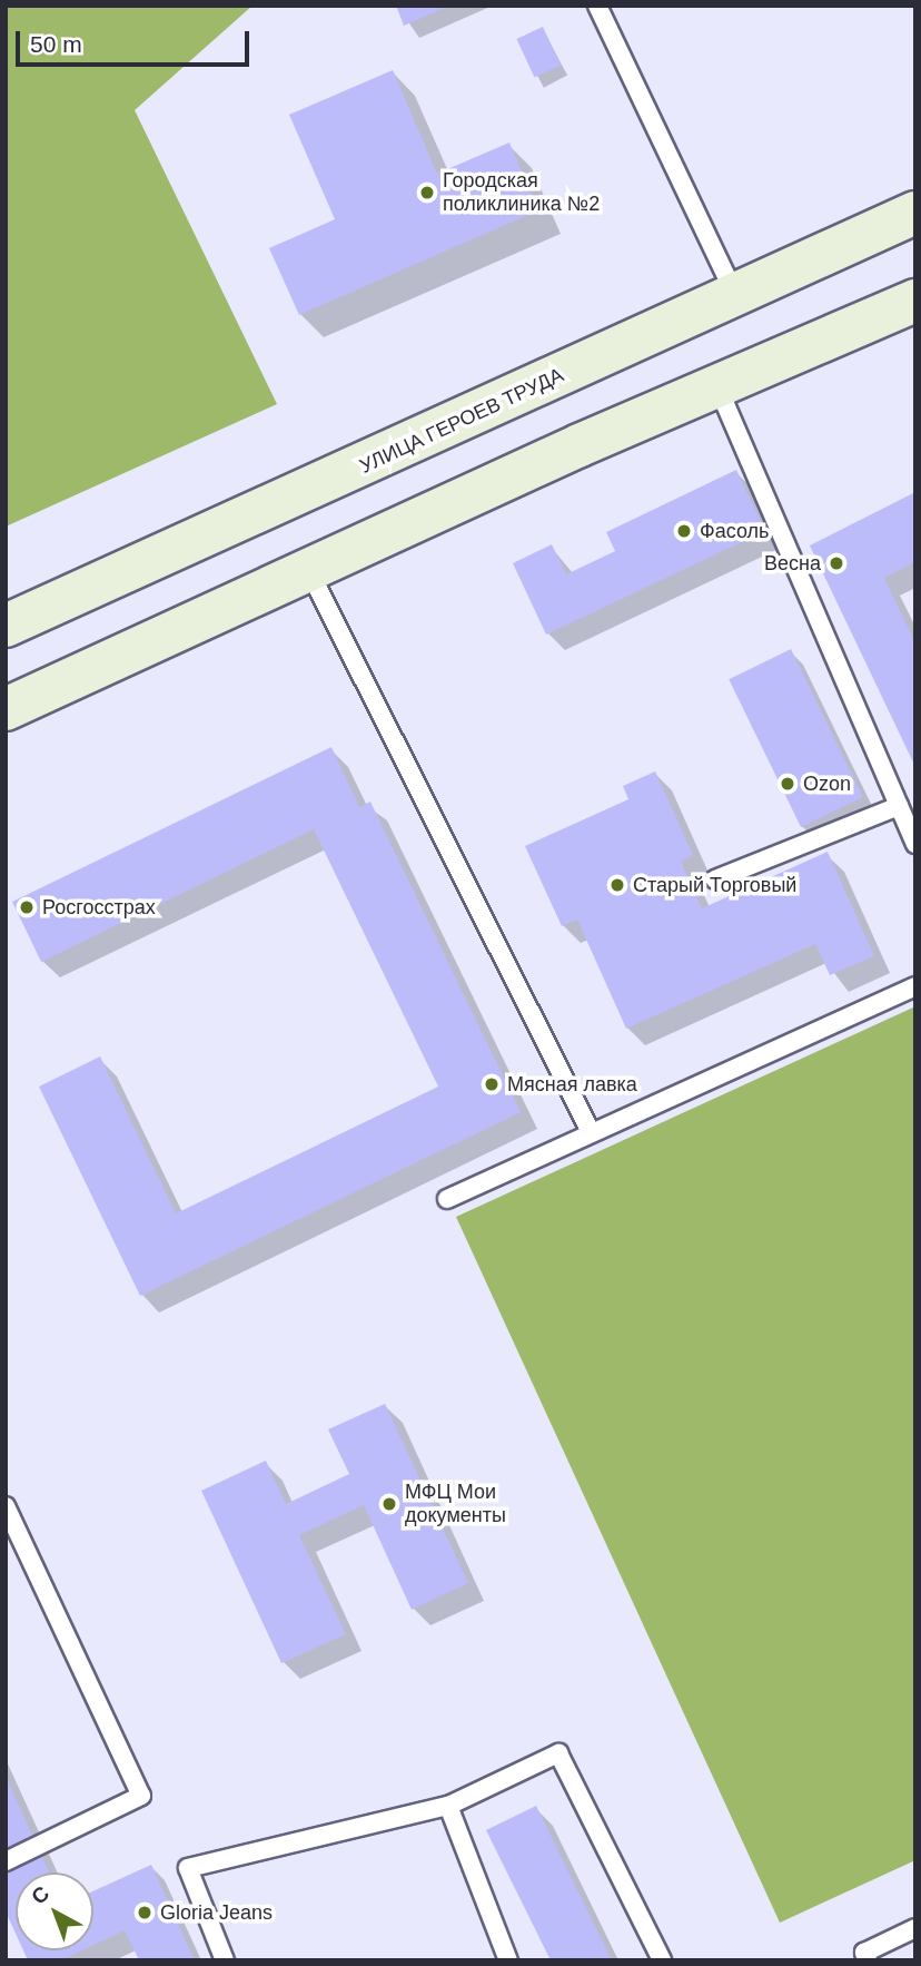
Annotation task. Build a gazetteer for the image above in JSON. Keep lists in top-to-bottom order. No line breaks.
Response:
{"streets":{"main road":["УЛИЦА ГЕРОЕВ ТРУДА"]},"places":["Городская поликлиника №2","Фасоль","Весна","Ozon","Старый Торговый","Росгосстрах","Мясная лавка","МФЦ Мои документы","Gloria Jeans"],"scale_bar":"50 m","north":"top left"}
